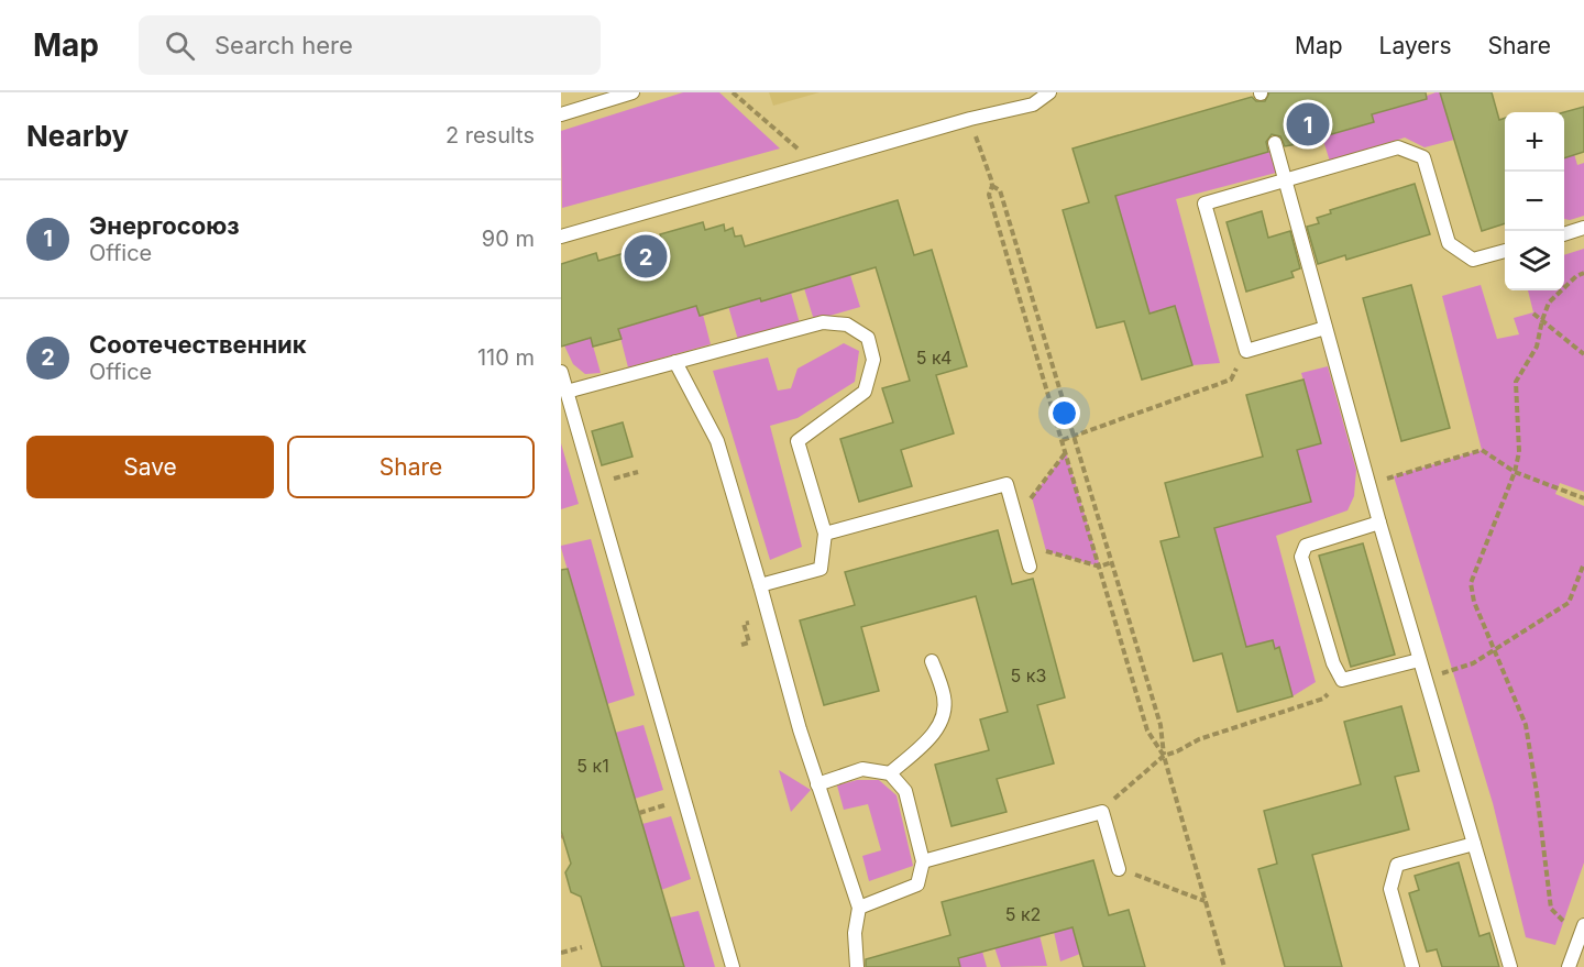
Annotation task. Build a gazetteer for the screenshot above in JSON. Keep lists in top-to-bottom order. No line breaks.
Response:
{"house_numbers":["5 к4","5 к3","5 к1","5 к2"],"page":{"header":"Map","search":"Search here","nav":["Map","Layers","Share"],"heading":["Nearby","2 results"],"pins":["1","2"],"map_buttons":["+","−"],"list":[{"mark":"1","name":"Энергосоюз","note":"Office","value":"90 m"},{"mark":"2","name":"Соотечественник","note":"Office","value":"110 m"}],"buttons":["Save","Share"]}}
